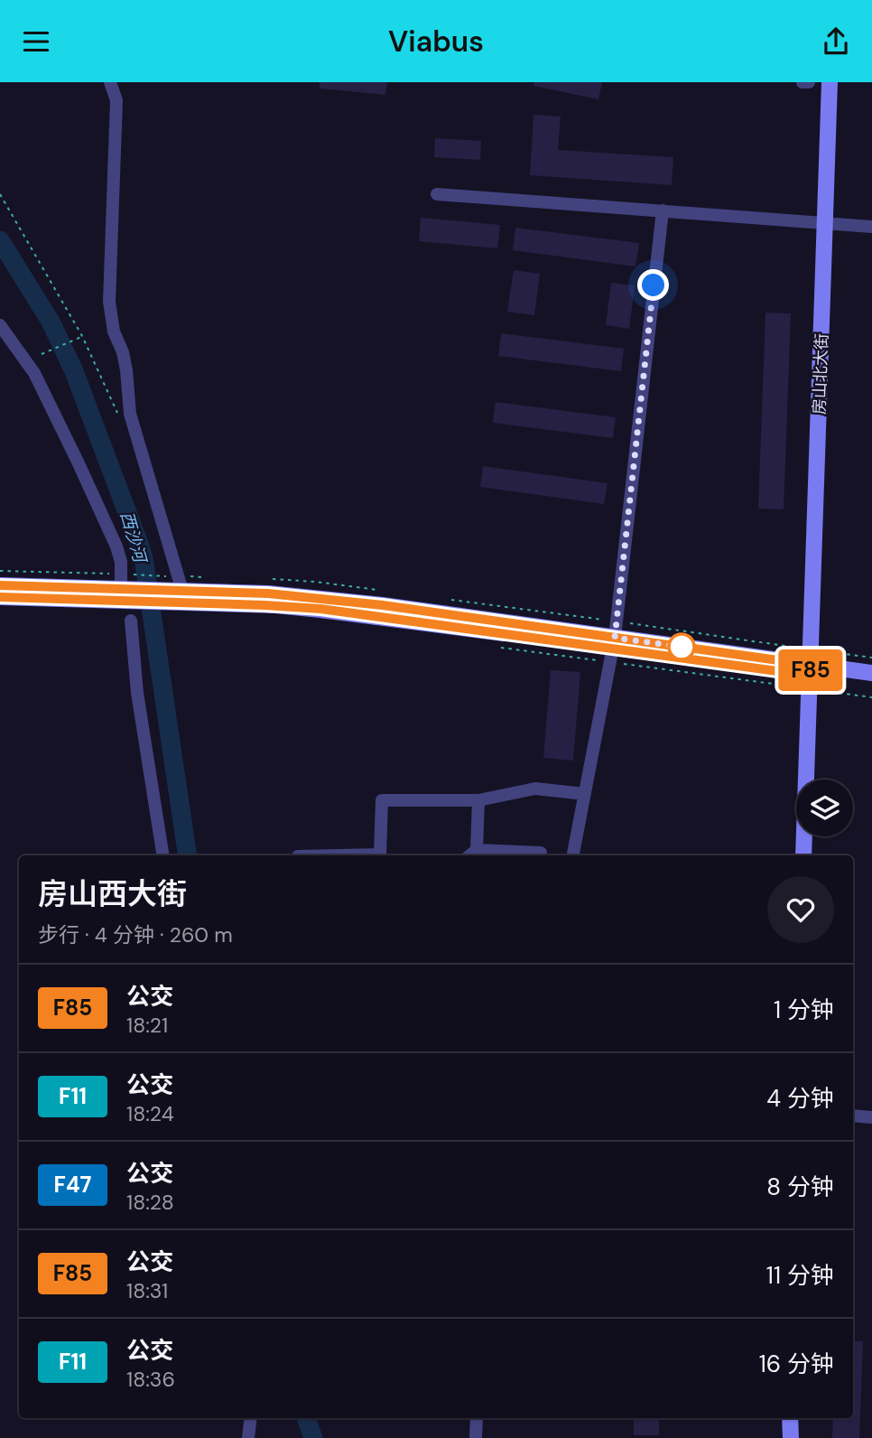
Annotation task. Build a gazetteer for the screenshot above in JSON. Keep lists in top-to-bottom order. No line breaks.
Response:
{"streets":{"main road":["房山北大街"]},"water":["西沙河"],"lines":["bus line F85"],"page":{"header":"Viabus","on_map":"F85","heading":["房山西大街","步行 · 4 分钟 · 260 m"],"list":[{"mark":"F85","name":"公交","note":"18:21","value":"1 分钟"},{"mark":"F11","name":"公交","note":"18:24","value":"4 分钟"},{"mark":"F47","name":"公交","note":"18:28","value":"8 分钟"},{"mark":"F85","name":"公交","note":"18:31","value":"11 分钟"},{"mark":"F11","name":"公交","note":"18:36","value":"16 分钟"}]}}
